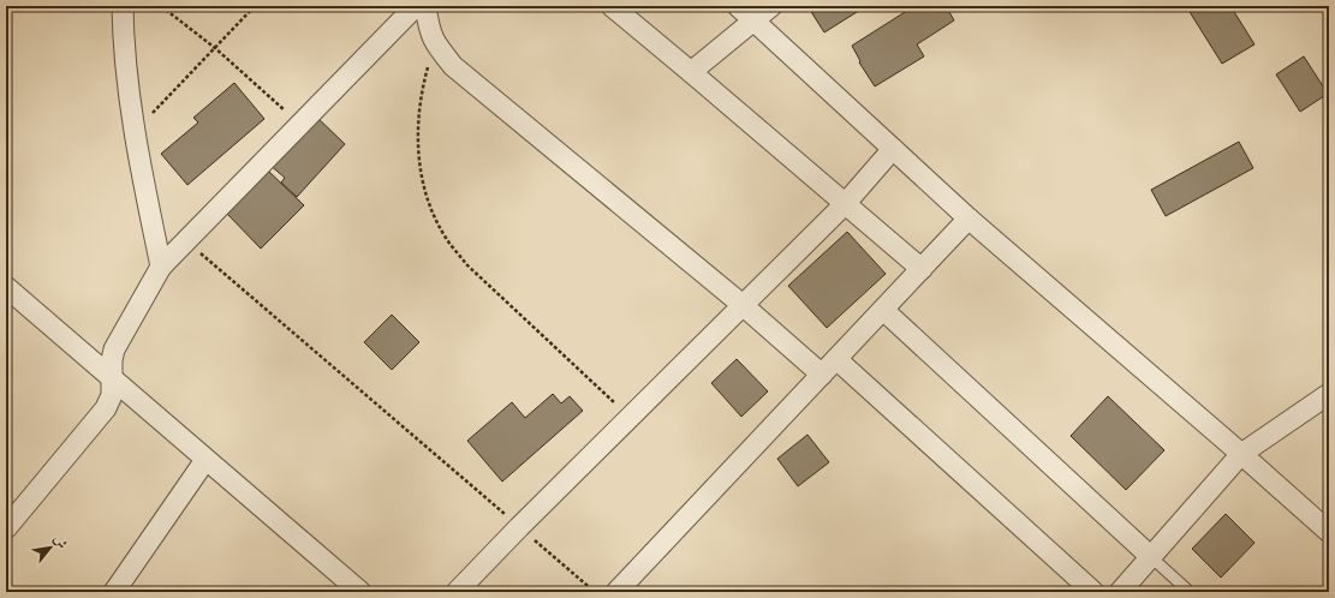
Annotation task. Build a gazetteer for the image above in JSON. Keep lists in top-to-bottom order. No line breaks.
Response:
{"north":"top right"}
